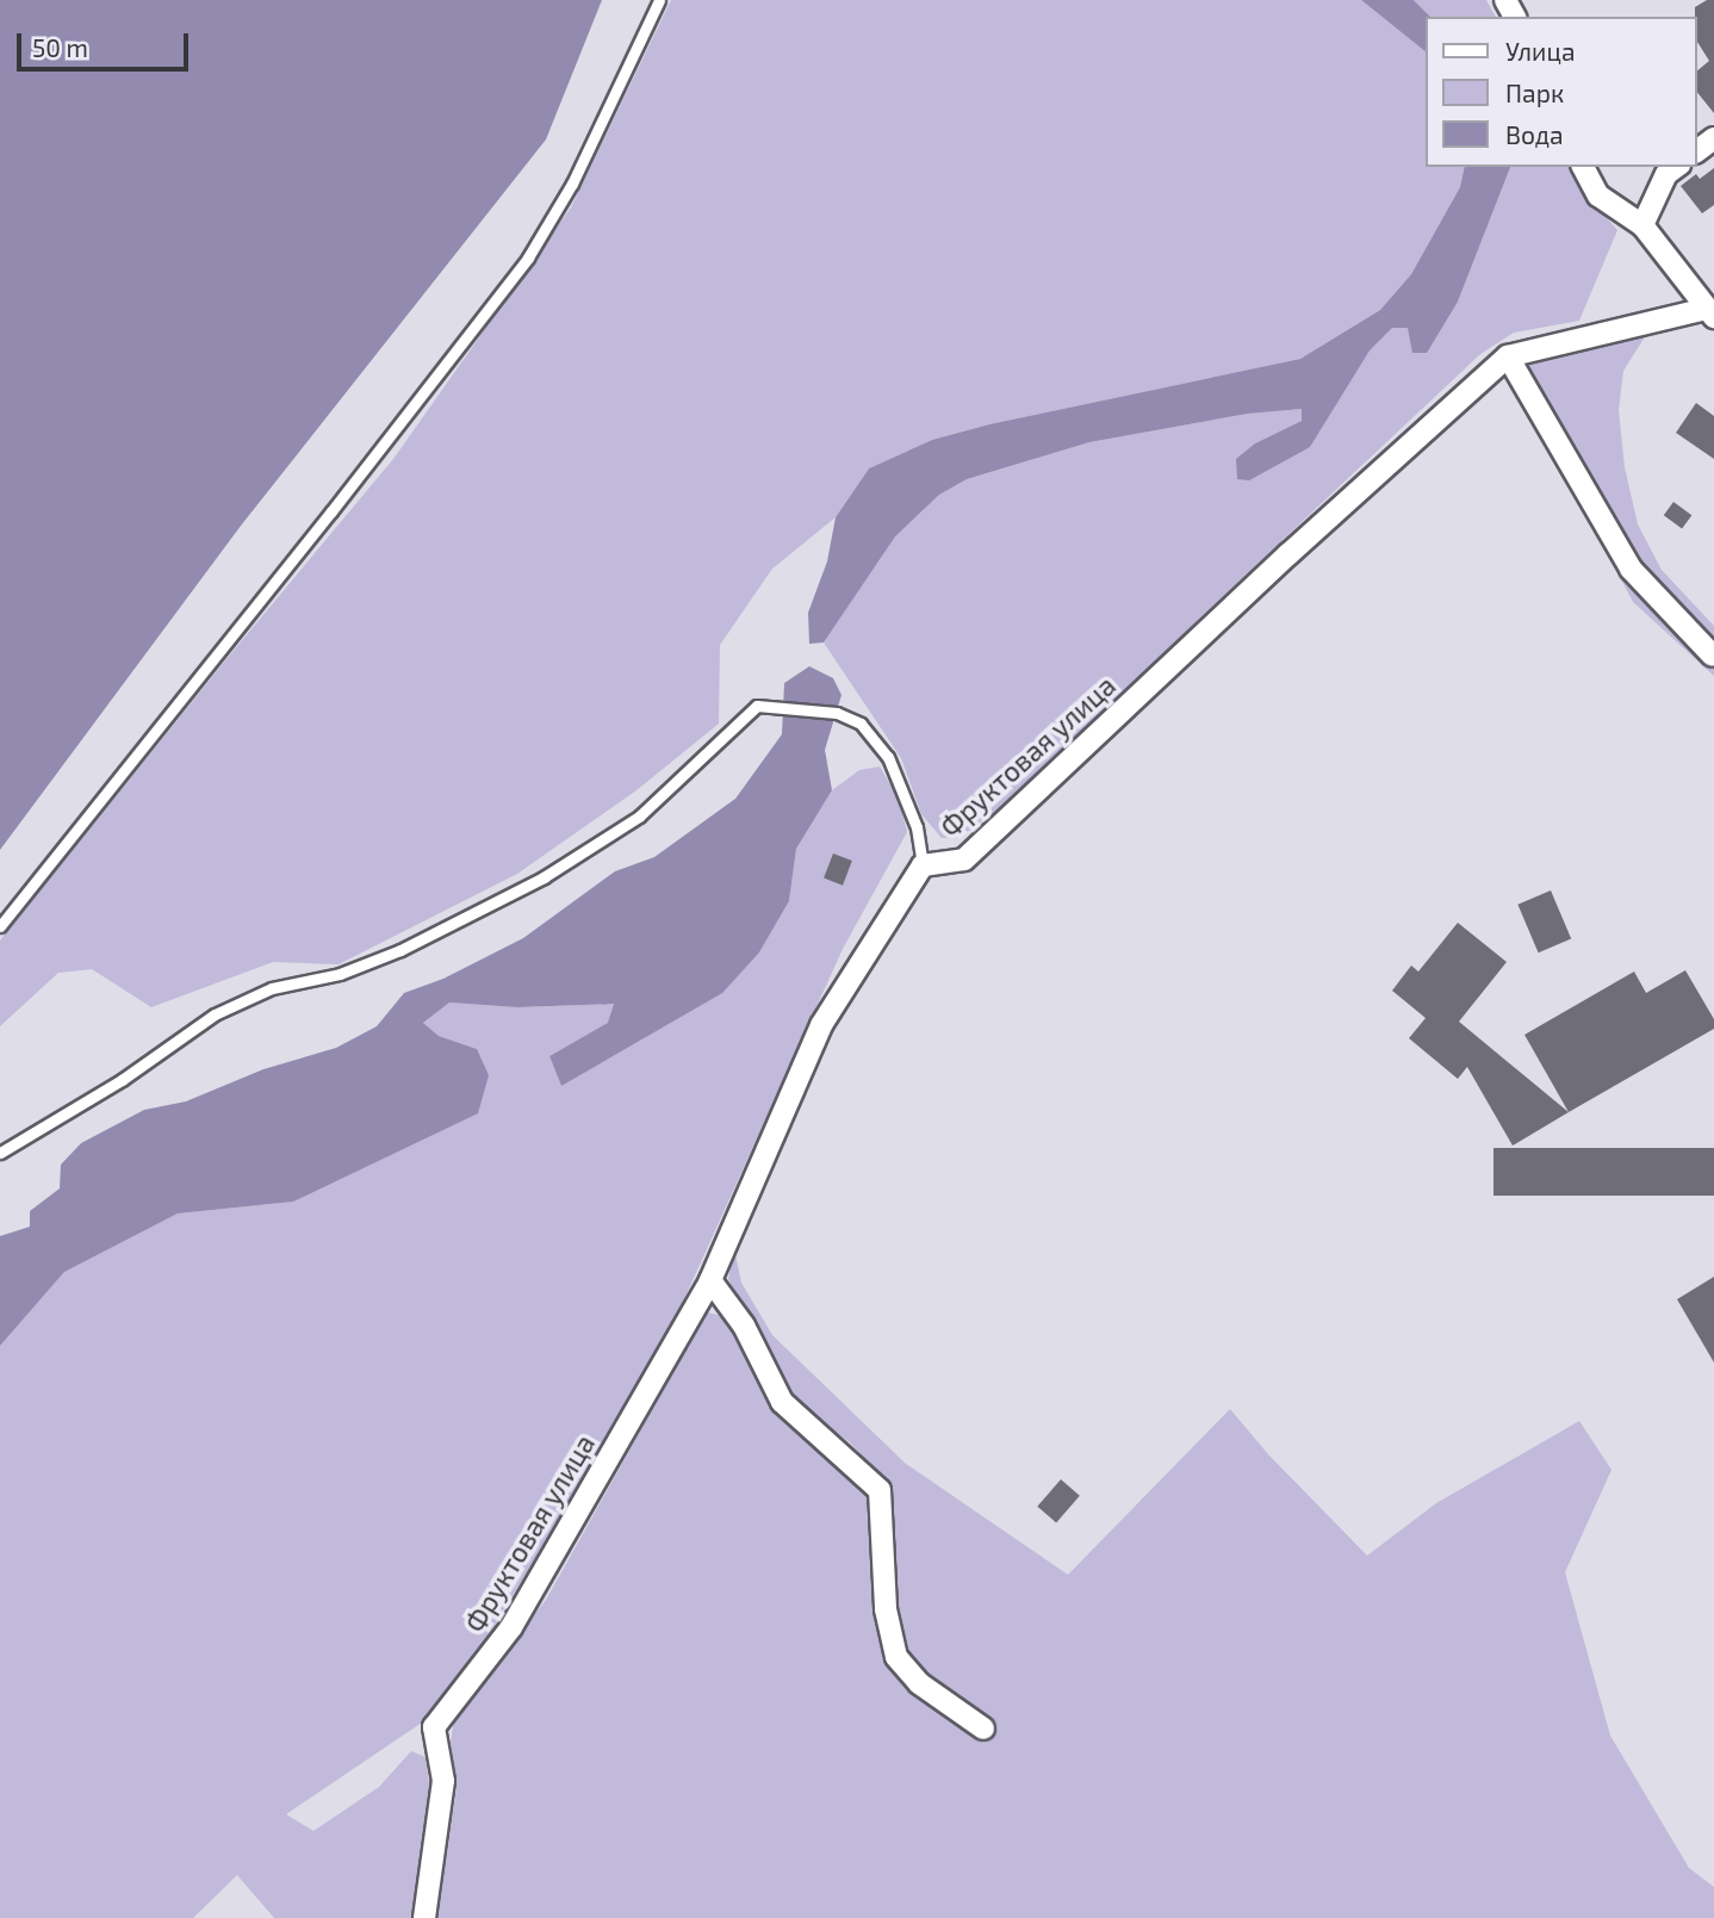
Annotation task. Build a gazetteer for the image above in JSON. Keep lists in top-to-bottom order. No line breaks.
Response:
{"streets":{"street":["Фруктовая улица"]},"legend":["Улица","Парк","Вода"],"scale_bar":"50 m"}
